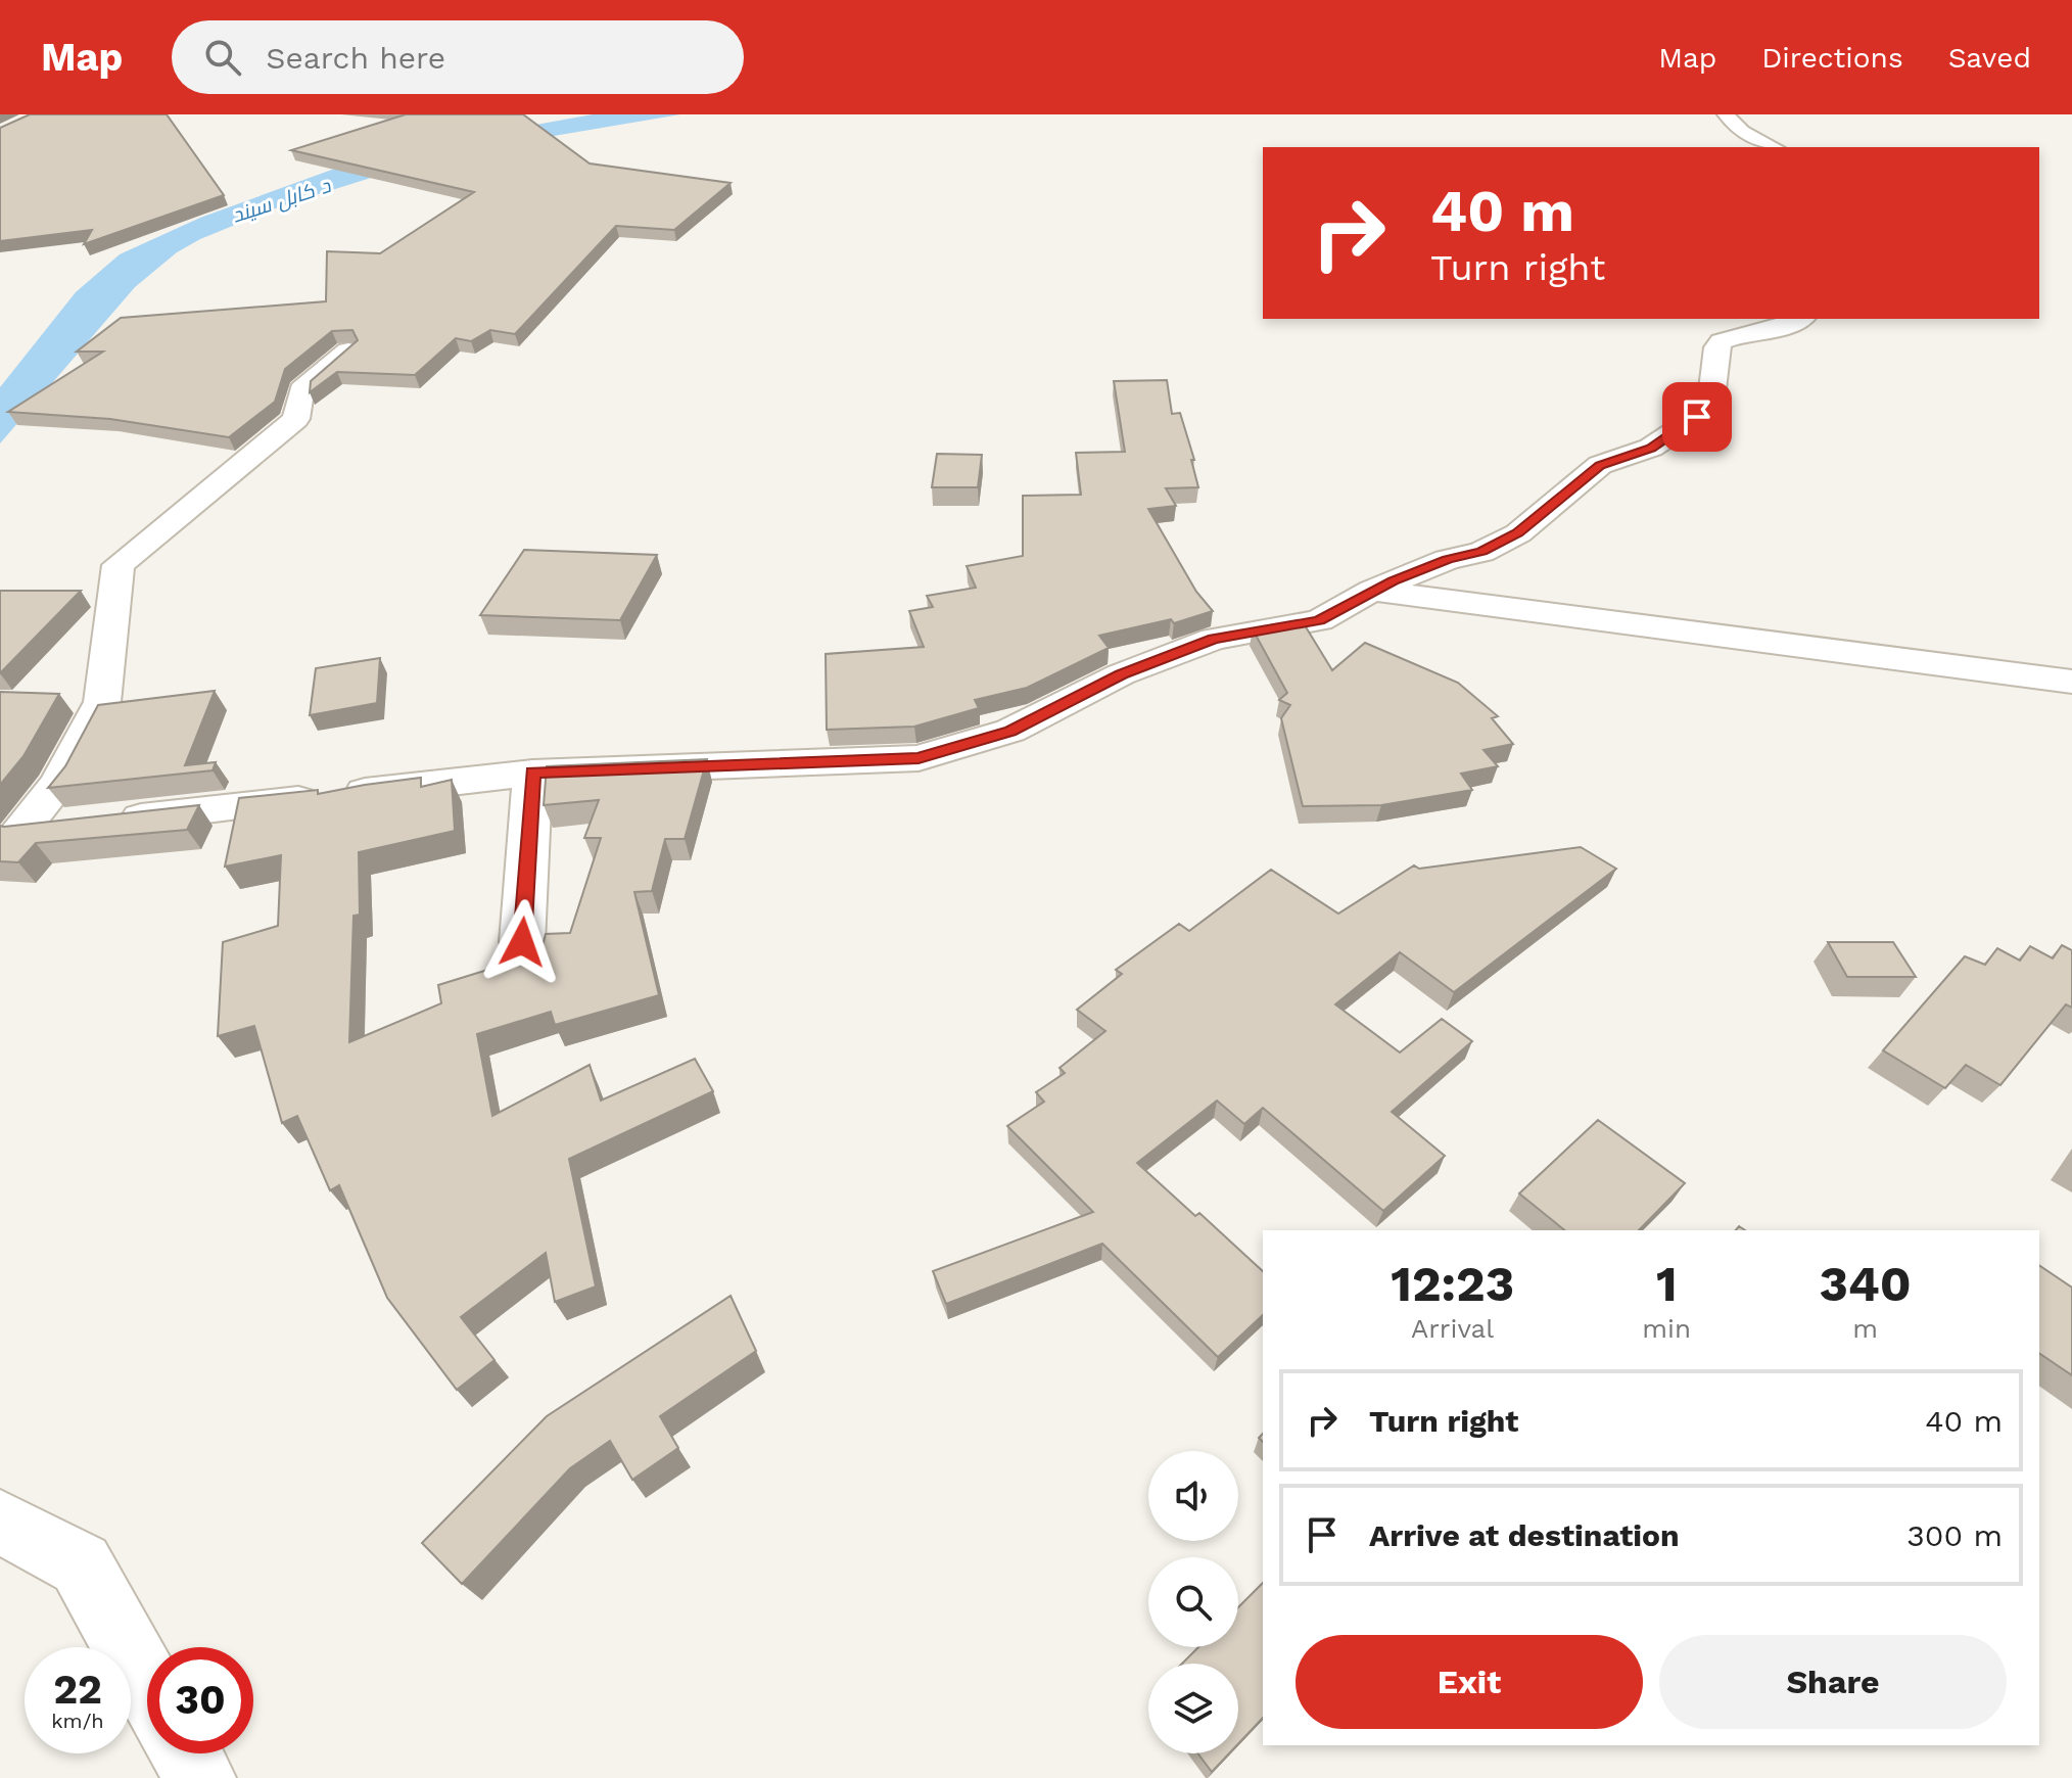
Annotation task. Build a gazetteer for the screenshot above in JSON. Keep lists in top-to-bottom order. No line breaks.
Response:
{"water":["د کابل سيند"],"page":{"header":"Map","search":"Search here","nav":["Map","Directions","Saved"],"turn":["40 m","Turn right"],"eta":["12:23","Arrival","1","min","340","m"],"list":[{"name":"Turn right","value":"40 m"},{"name":"Arrive at destination","value":"300 m"}],"buttons":["Exit","Share"],"speed":"22 km/h","limit":"30"}}
